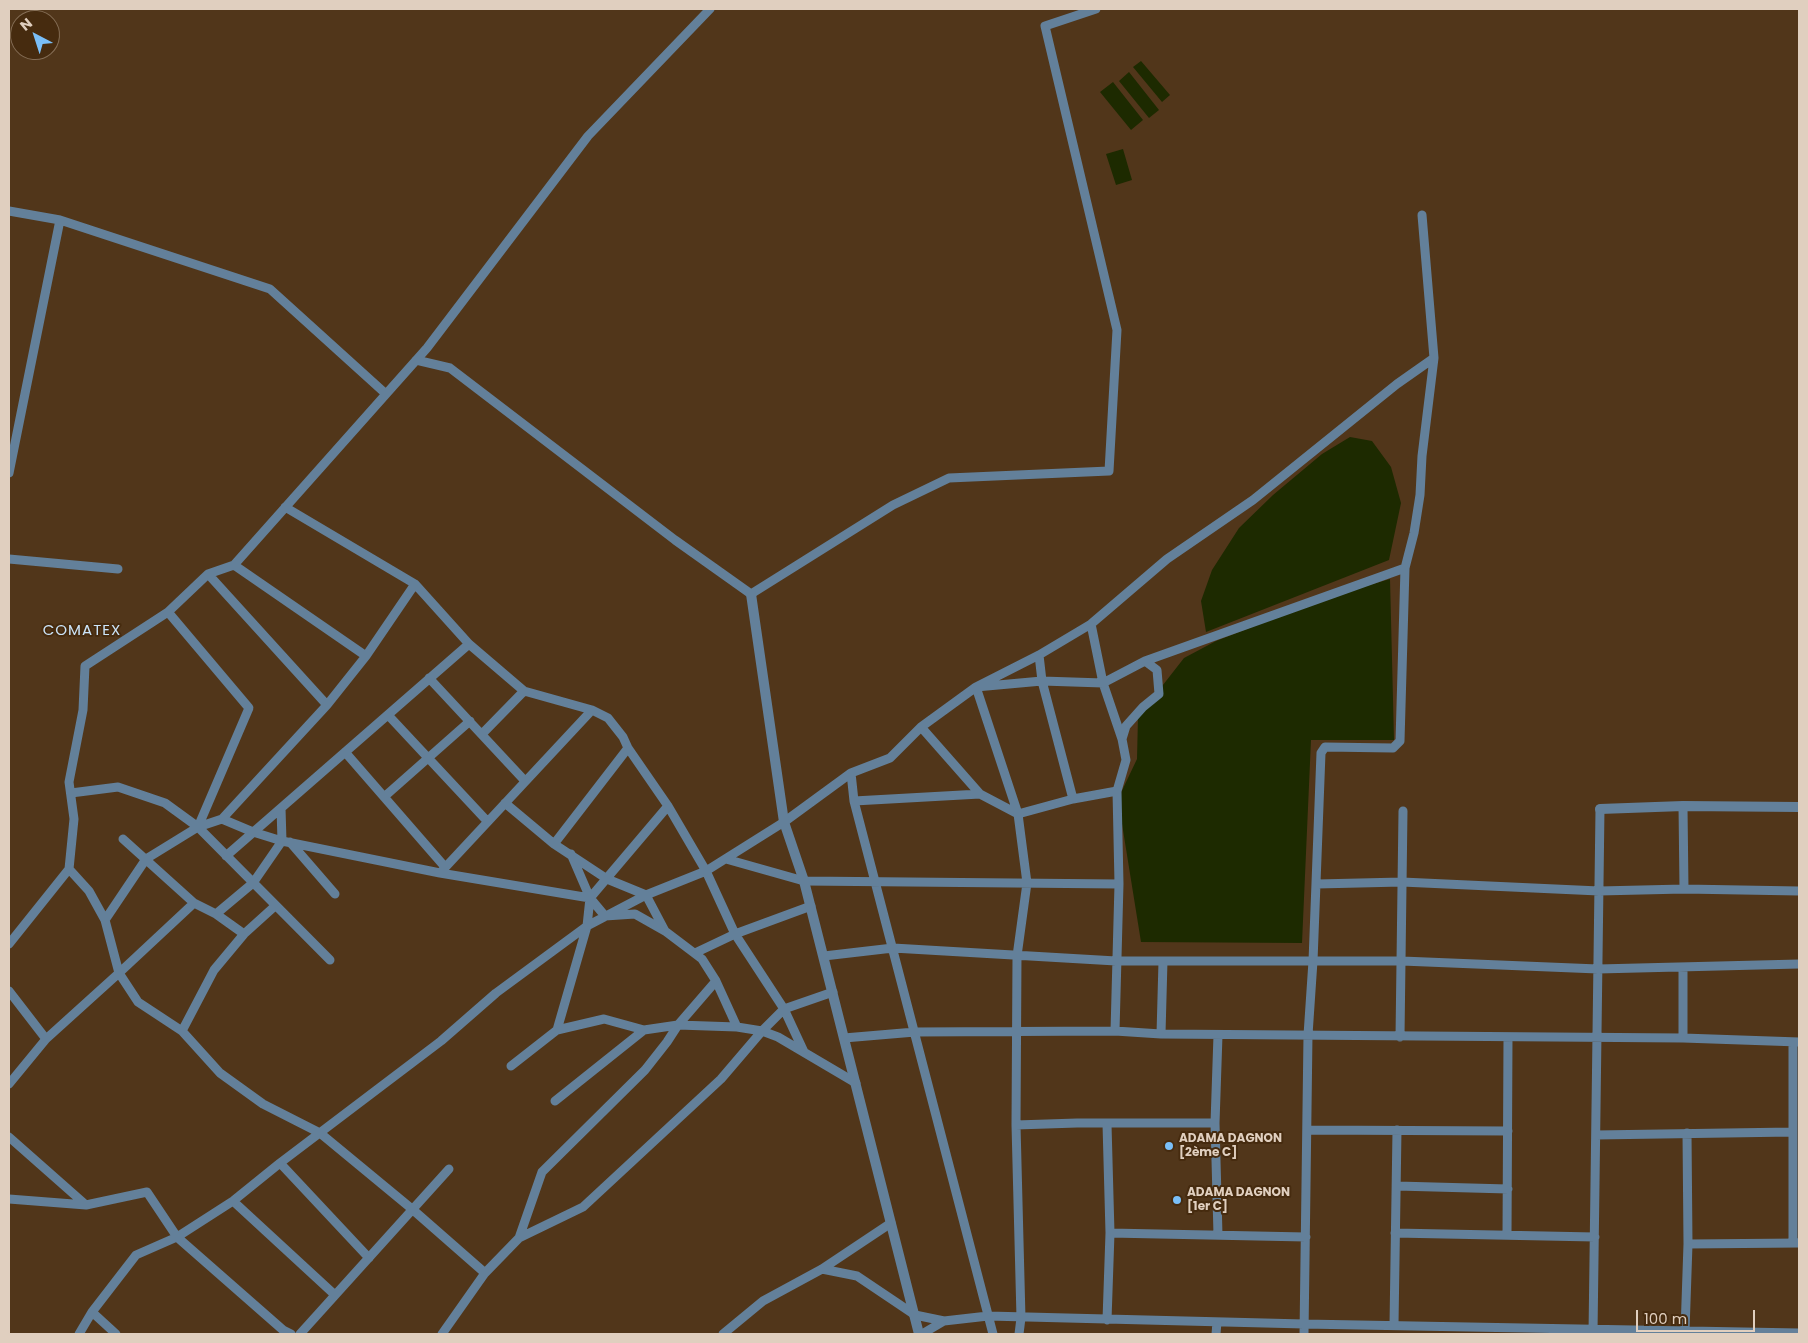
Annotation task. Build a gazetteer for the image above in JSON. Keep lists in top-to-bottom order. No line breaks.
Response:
{"districts":["COMATEX"],"places":["ADAMA DAGNON [2ème C]","ADAMA DAGNON [1er C]"],"scale_bar":"100 m","north":"top left"}
